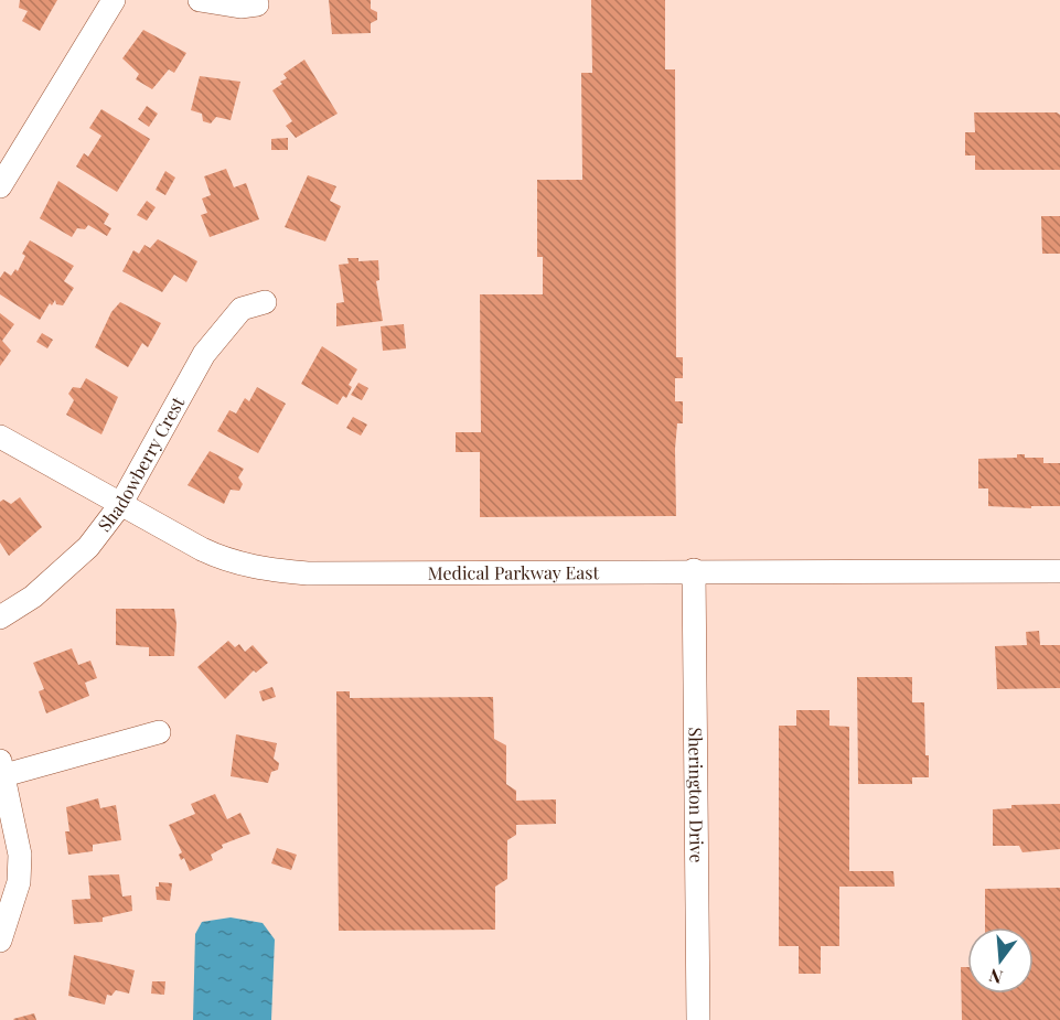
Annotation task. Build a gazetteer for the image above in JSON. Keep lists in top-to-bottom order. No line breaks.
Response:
{"streets":{"street":["Shadowberry Crest","Medical Parkway East","Sherington Drive"]},"crossings":[["Shadowberry Crest","Medical Parkway East"],["Medical Parkway East","Sherington Drive"]],"north":"bottom"}
